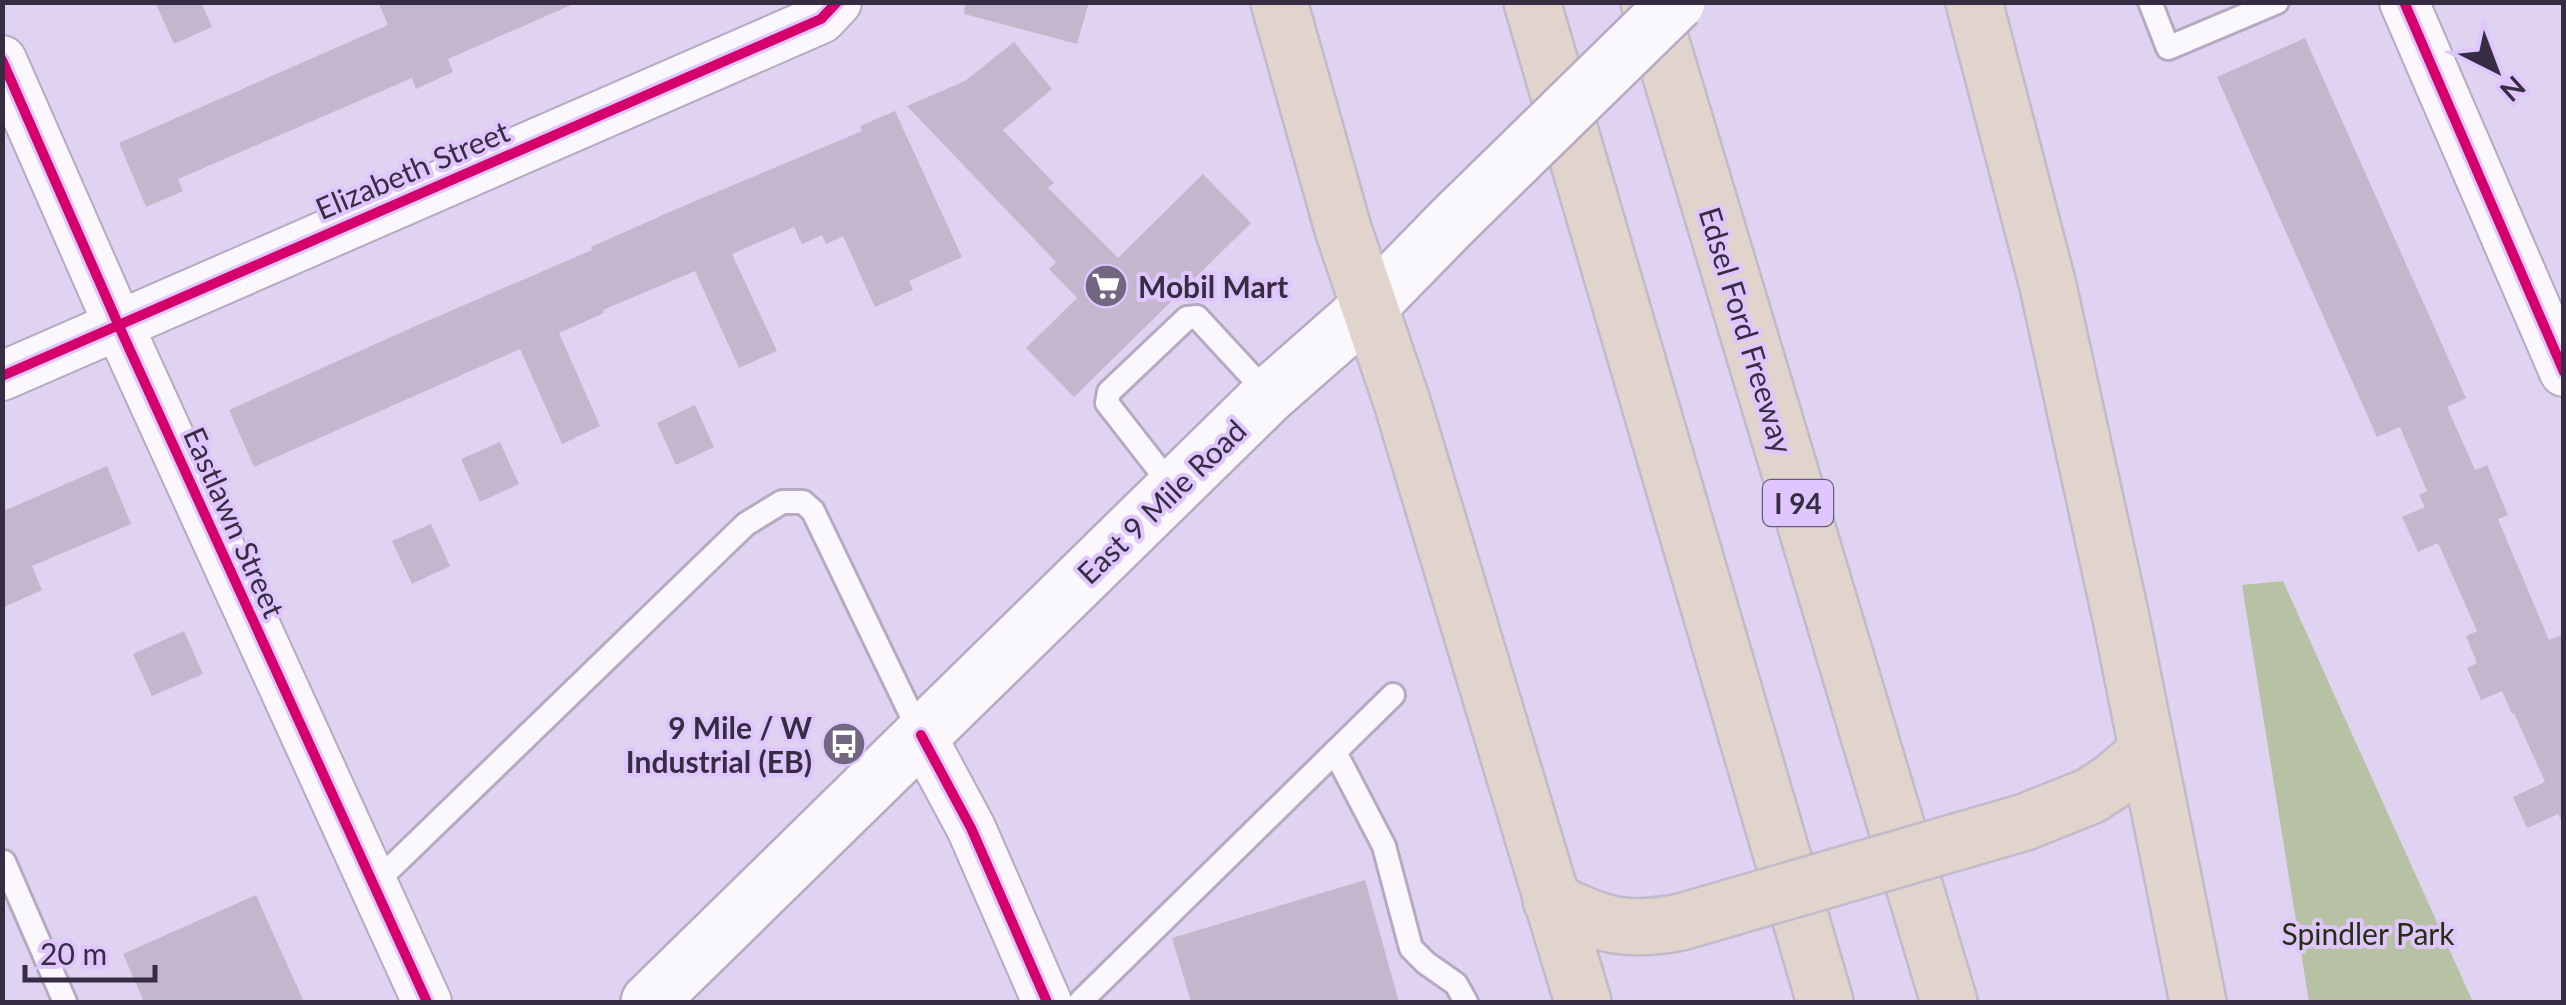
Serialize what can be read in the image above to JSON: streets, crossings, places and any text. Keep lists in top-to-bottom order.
{
  "streets": {
    "highway": ["Edsel Ford Freeway", "I 94"],
    "main road": ["East 9 Mile Road"],
    "street": ["Elizabeth Street", "Eastlawn Street"]
  },
  "crossings": [
    ["Elizabeth Street", "Eastlawn Street"]
  ],
  "parks": ["Spindler Park"],
  "places": {
    "supermarket": ["Mobil Mart"],
    "bus stop": ["9 Mile / W Industrial (EB)"]
  },
  "scale_bar": "20 m",
  "north": "bottom right"
}
